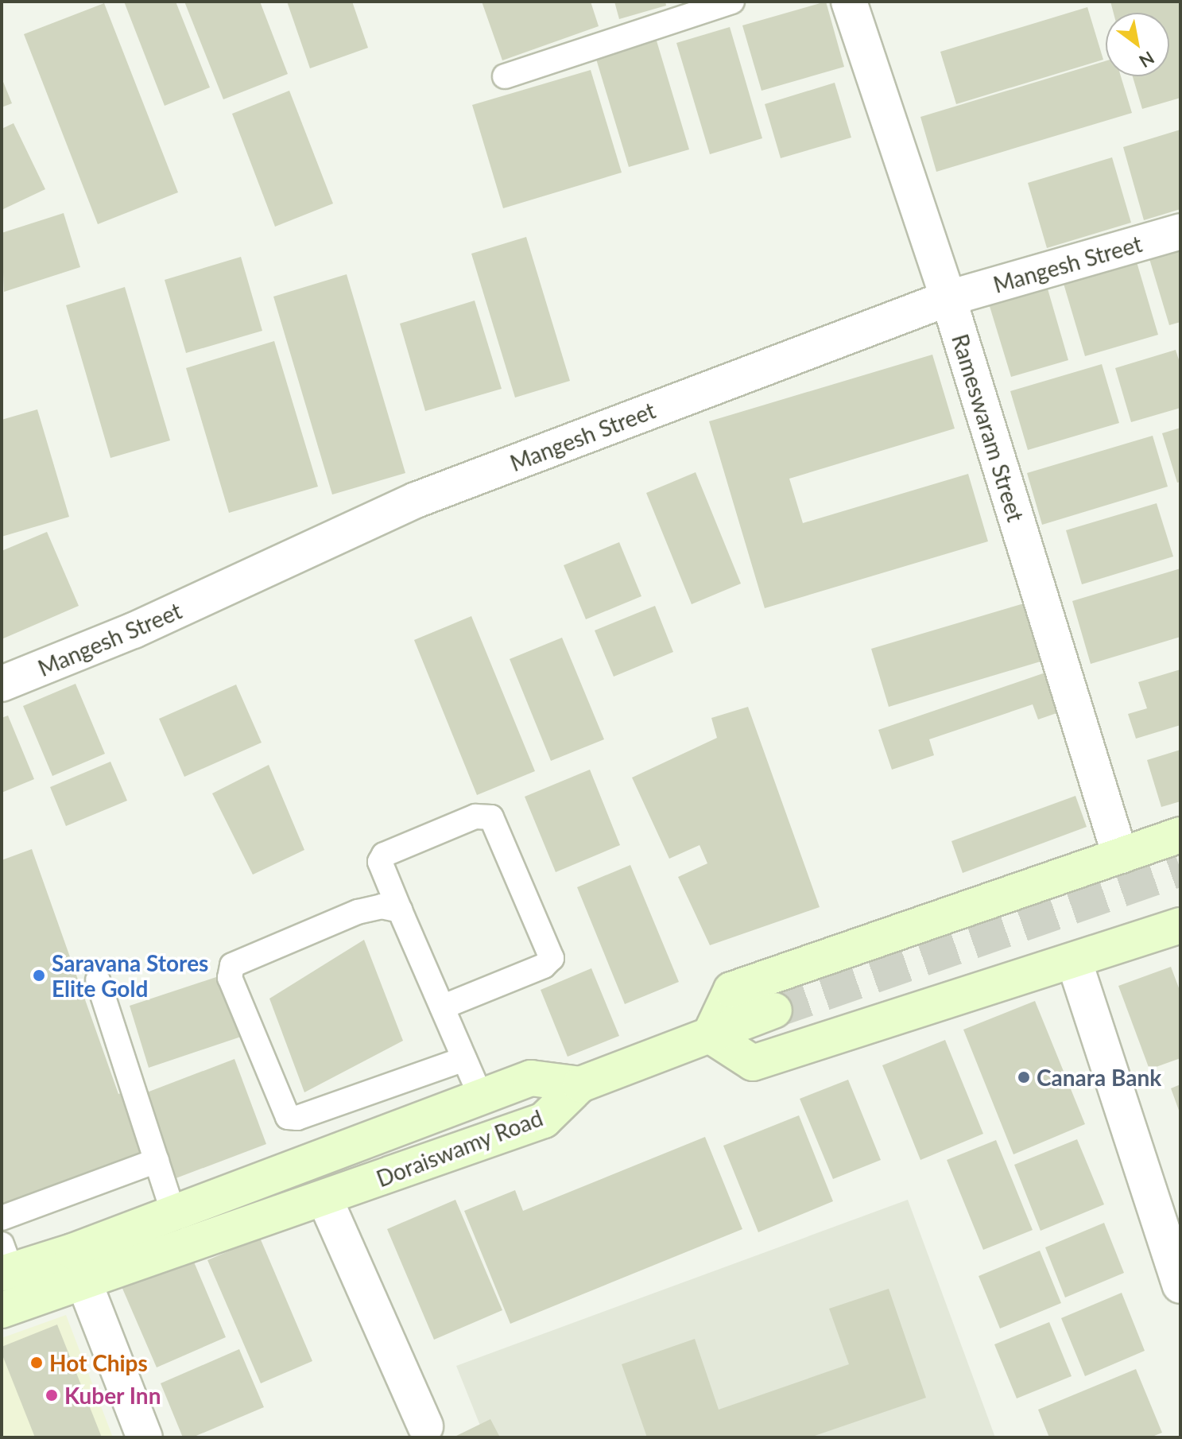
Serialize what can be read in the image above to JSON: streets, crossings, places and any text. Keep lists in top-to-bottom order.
{
  "streets": {
    "main road": ["Doraiswamy Road"],
    "street": ["Mangesh Street", "Rameswaram Street"]
  },
  "crossings": [
    ["Mangesh Street", "Rameswaram Street"]
  ],
  "places": [
    "Saravana Stores Elite Gold",
    "Canara Bank",
    "Hot Chips",
    "Kuber Inn"
  ],
  "north": "bottom right"
}
